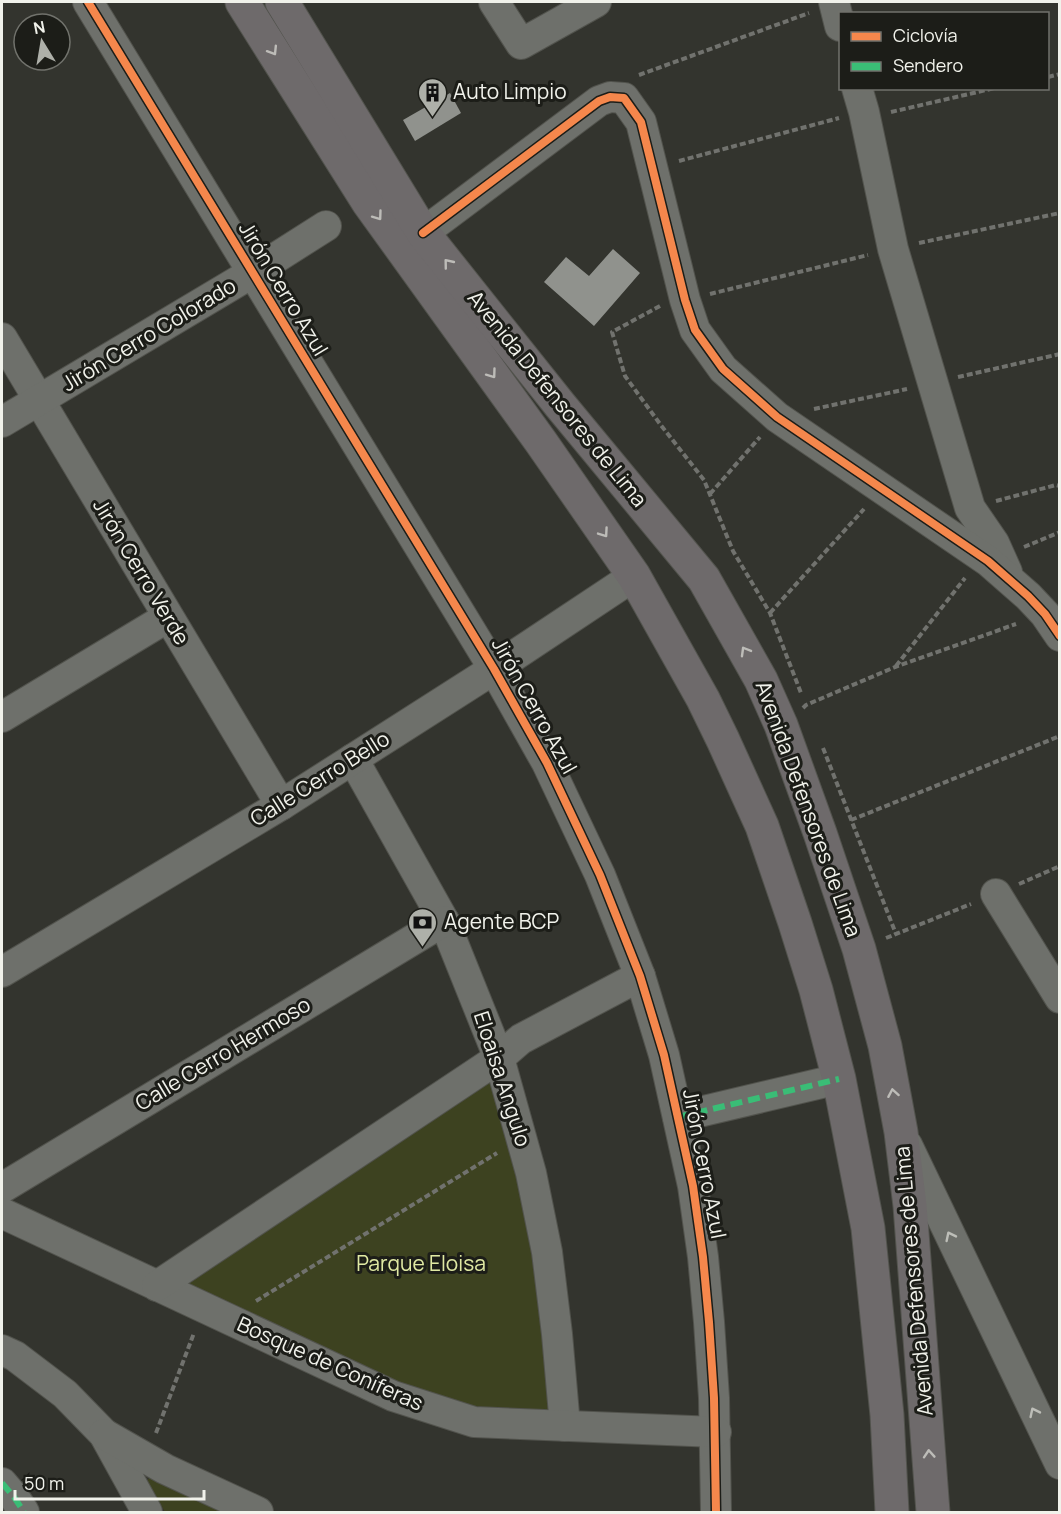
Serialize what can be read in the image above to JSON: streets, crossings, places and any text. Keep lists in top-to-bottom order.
{
  "streets": {
    "main road": ["Avenida Defensores de Lima"],
    "street": [
      "Jirón Cerro Azul",
      "Jirón Cerro Colorado",
      "Jirón Cerro Verde",
      "Calle Cerro Bello",
      "Calle Cerro Hermoso",
      "Eloaisa Angulo",
      "Bosque de Coníferas"
    ]
  },
  "crossings": [
    ["Jirón Cerro Azul", "Jirón Cerro Colorado"],
    ["Jirón Cerro Azul", "Calle Cerro Bello"],
    ["Jirón Cerro Azul", "Bosque de Coníferas"],
    ["Jirón Cerro Colorado", "Jirón Cerro Verde"],
    ["Avenida Defensores de Lima", "Calle Cerro Bello"],
    ["Jirón Cerro Verde", "Calle Cerro Bello"],
    ["Calle Cerro Bello", "Eloaisa Angulo"],
    ["Calle Cerro Hermoso", "Eloaisa Angulo"],
    ["Eloaisa Angulo", "Bosque de Coníferas"]
  ],
  "parks": ["Parque Eloisa"],
  "places": {
    "building": ["Auto Limpio"],
    "bank": ["Agente BCP"]
  },
  "legend": ["Ciclovía", "Sendero"],
  "scale_bar": "50 m",
  "north": "top"
}
